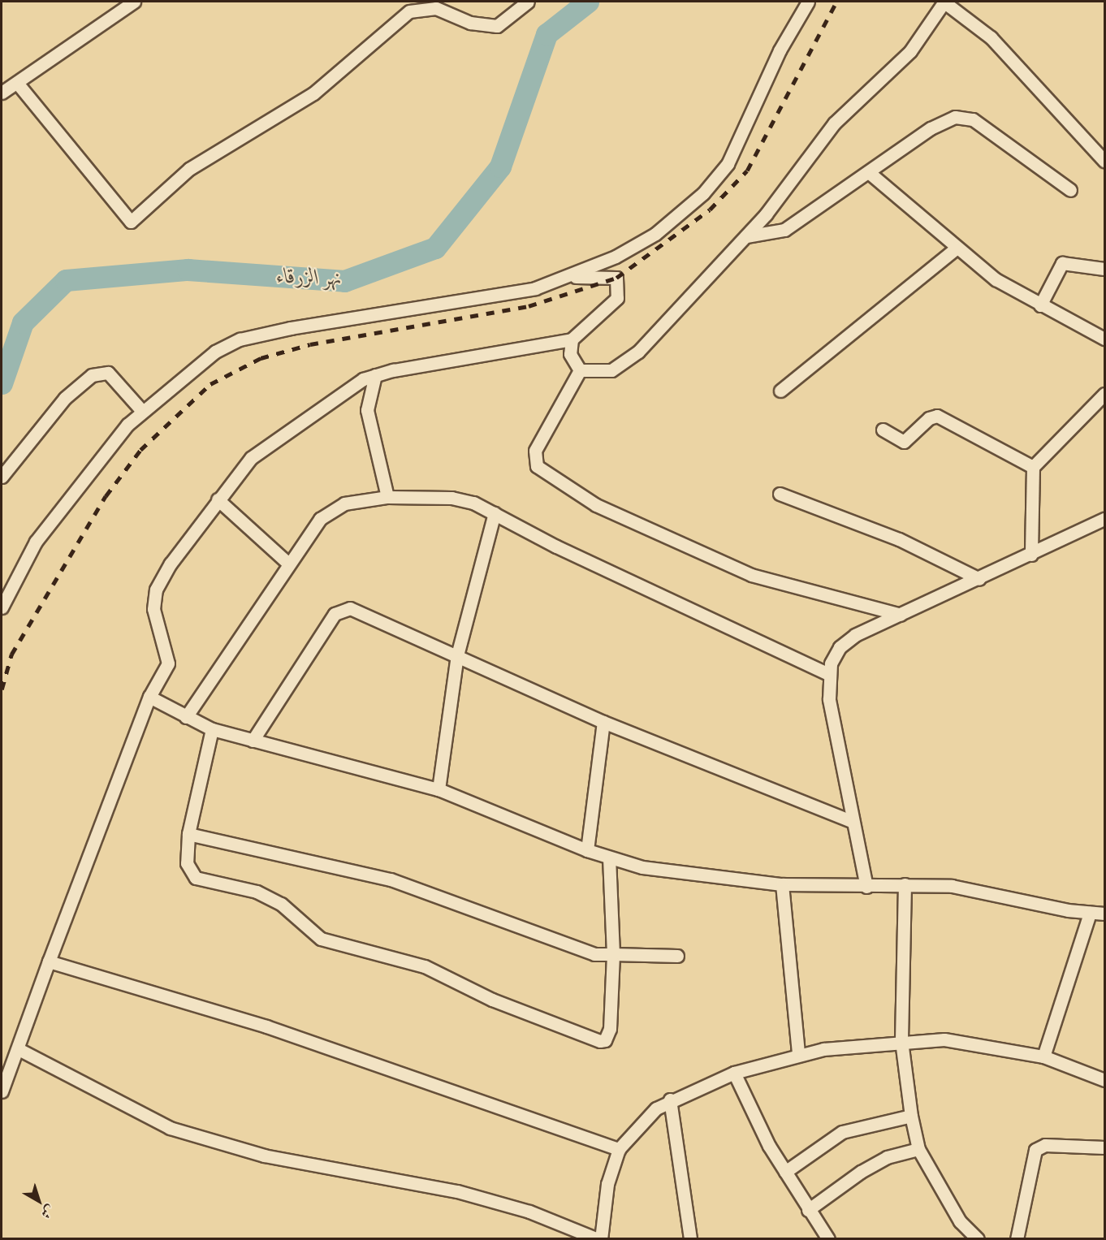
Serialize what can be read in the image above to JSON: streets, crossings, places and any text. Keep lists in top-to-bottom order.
{
  "water": ["نهر الزرقاء"],
  "north": "bottom right"
}
